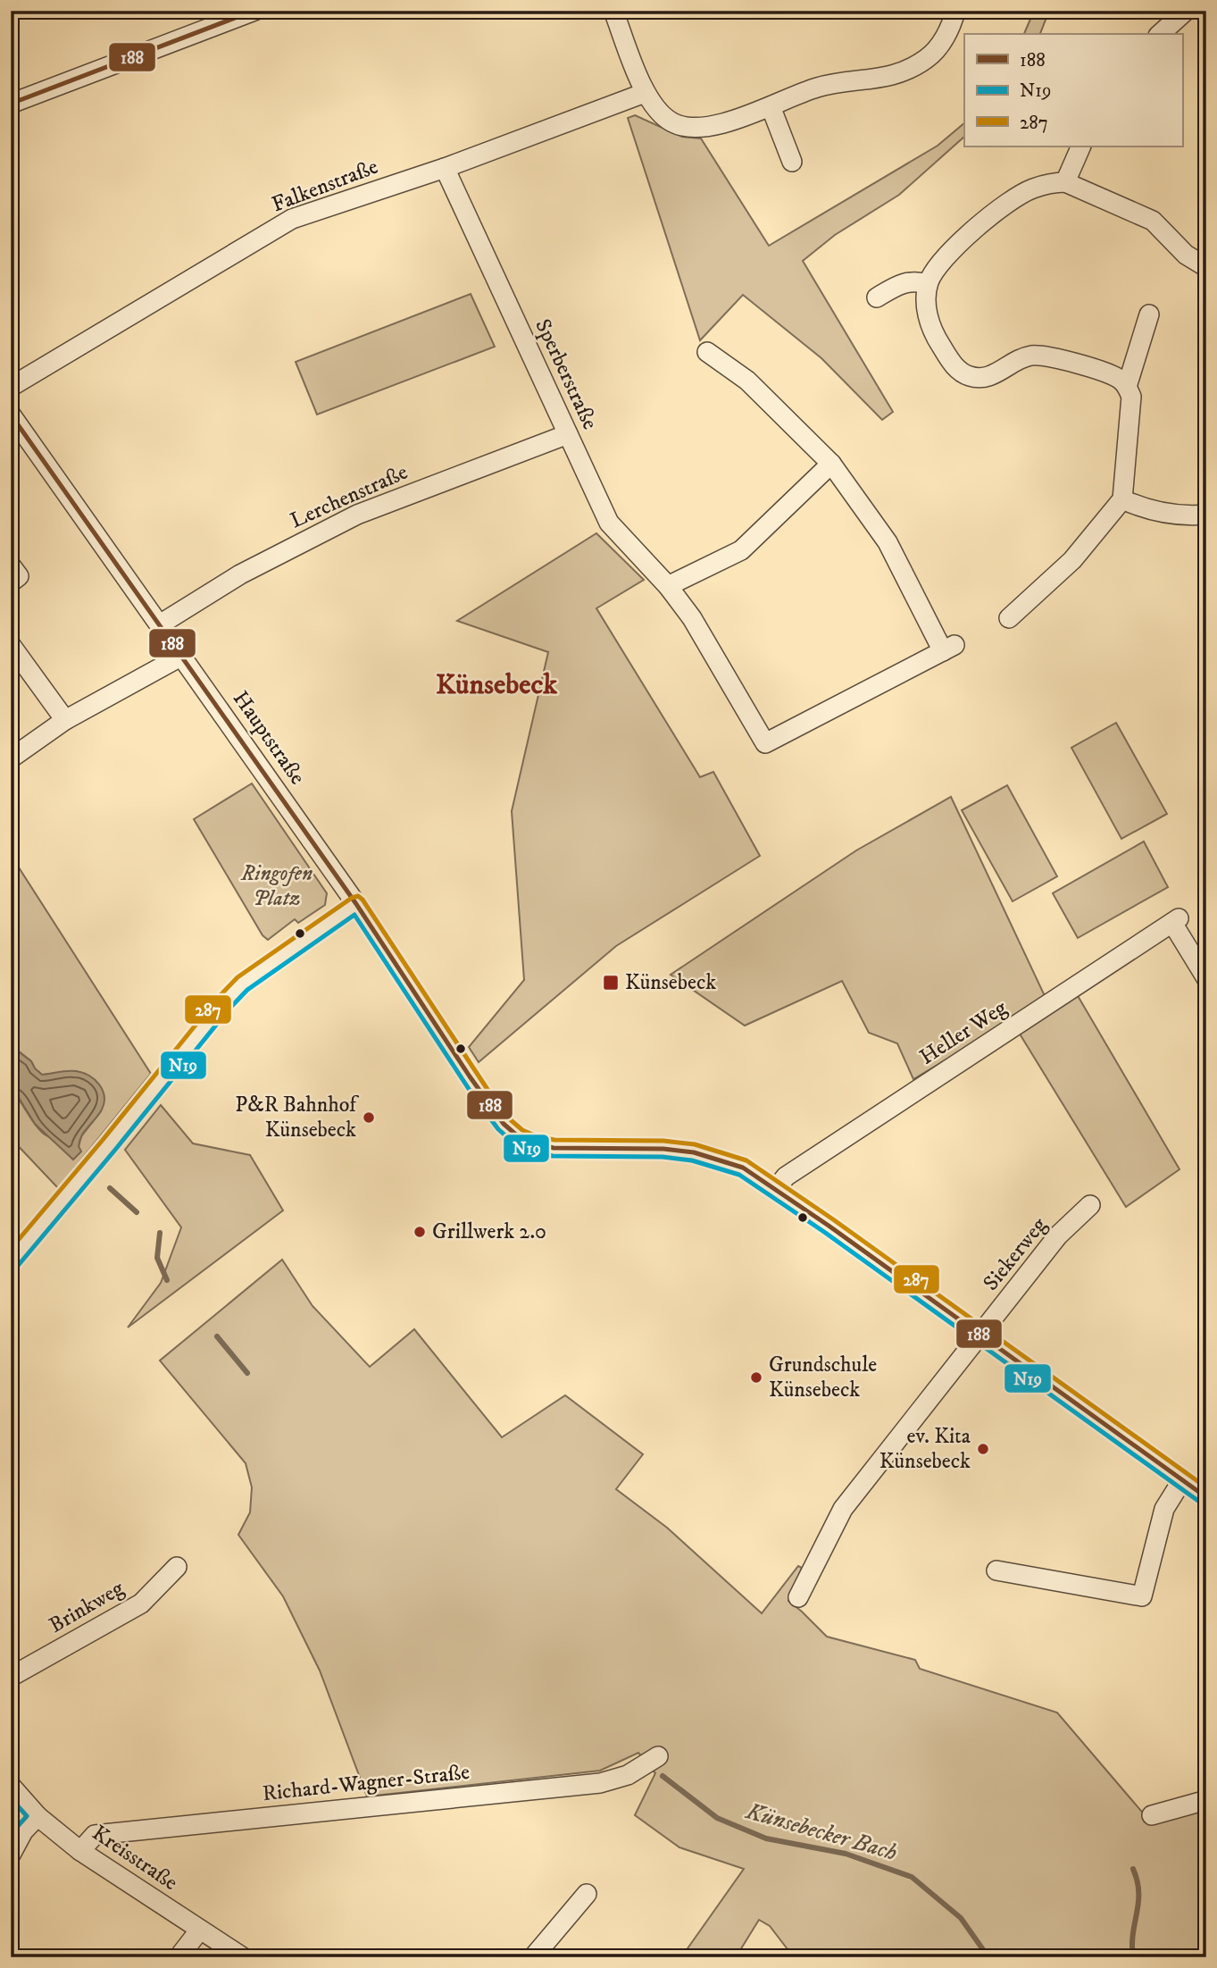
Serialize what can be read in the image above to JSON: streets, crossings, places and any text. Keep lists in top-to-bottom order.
{
  "streets": {
    "street": [
      "Falkenstraße",
      "Sperberstraße",
      "Lerchenstraße",
      "Hauptstraße",
      "Heller Weg",
      "Siekerweg",
      "Brinkweg",
      "Richard-Wagner-Straße",
      "Kreisstraße"
    ]
  },
  "crossings": [
    ["Falkenstraße", "Sperberstraße"],
    ["Sperberstraße", "Lerchenstraße"],
    ["Lerchenstraße", "Hauptstraße"],
    ["Hauptstraße", "Heller Weg"],
    ["Hauptstraße", "Siekerweg"],
    ["Richard-Wagner-Straße", "Kreisstraße"]
  ],
  "districts": ["Künsebeck"],
  "water": ["Künsebecker Bach"],
  "parks": ["Ringofen Platz"],
  "places": {
    "transit": ["Künsebeck"],
    "other": [
      "P&R Bahnhof Künsebeck",
      "Grillwerk 2.0",
      "Grundschule Künsebeck",
      "ev. Kita Künsebeck"
    ]
  },
  "lines": ["transit line 188", "transit line 287", "transit line N19"],
  "legend": ["188", "N19", "287"]
}
